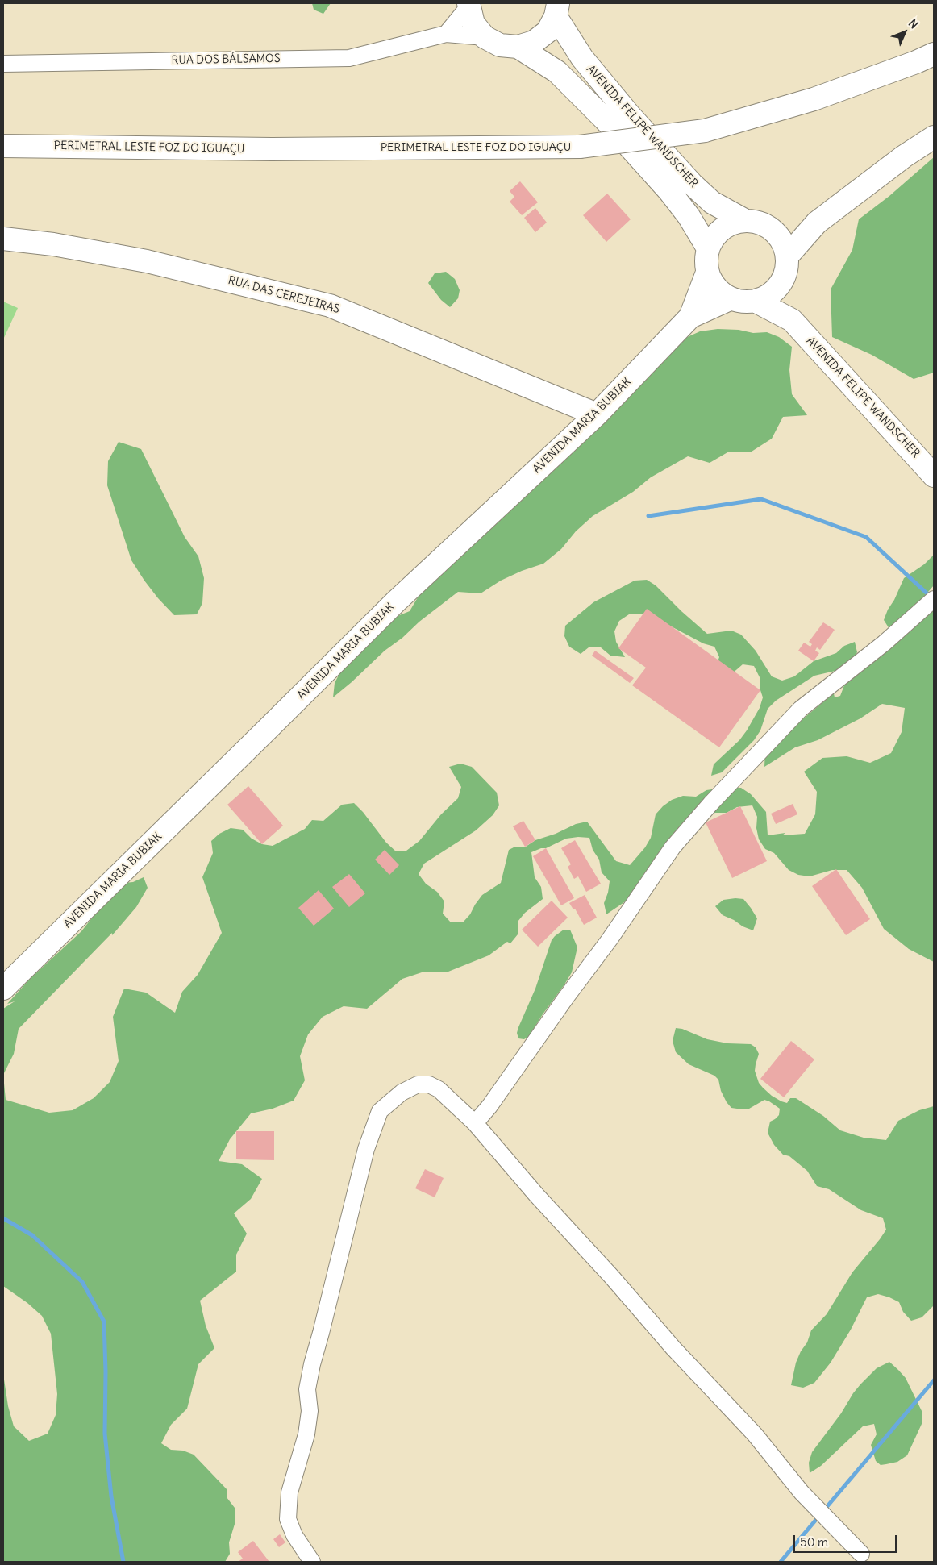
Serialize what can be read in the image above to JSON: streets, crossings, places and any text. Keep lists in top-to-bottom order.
{
  "streets": {
    "main road": [
      "AVENIDA FELIPE WANDSCHER",
      "PERIMETRAL LESTE FOZ DO IGUAÇU",
      "RUA DAS CEREJEIRAS",
      "AVENIDA MARIA BUBIAK"
    ],
    "street": ["RUA DOS BÁLSAMOS"]
  },
  "crossings": [
    ["AVENIDA FELIPE WANDSCHER", "AVENIDA MARIA BUBIAK"],
    ["RUA DAS CEREJEIRAS", "AVENIDA MARIA BUBIAK"]
  ],
  "scale_bar": "50 m",
  "north": "top right"
}
